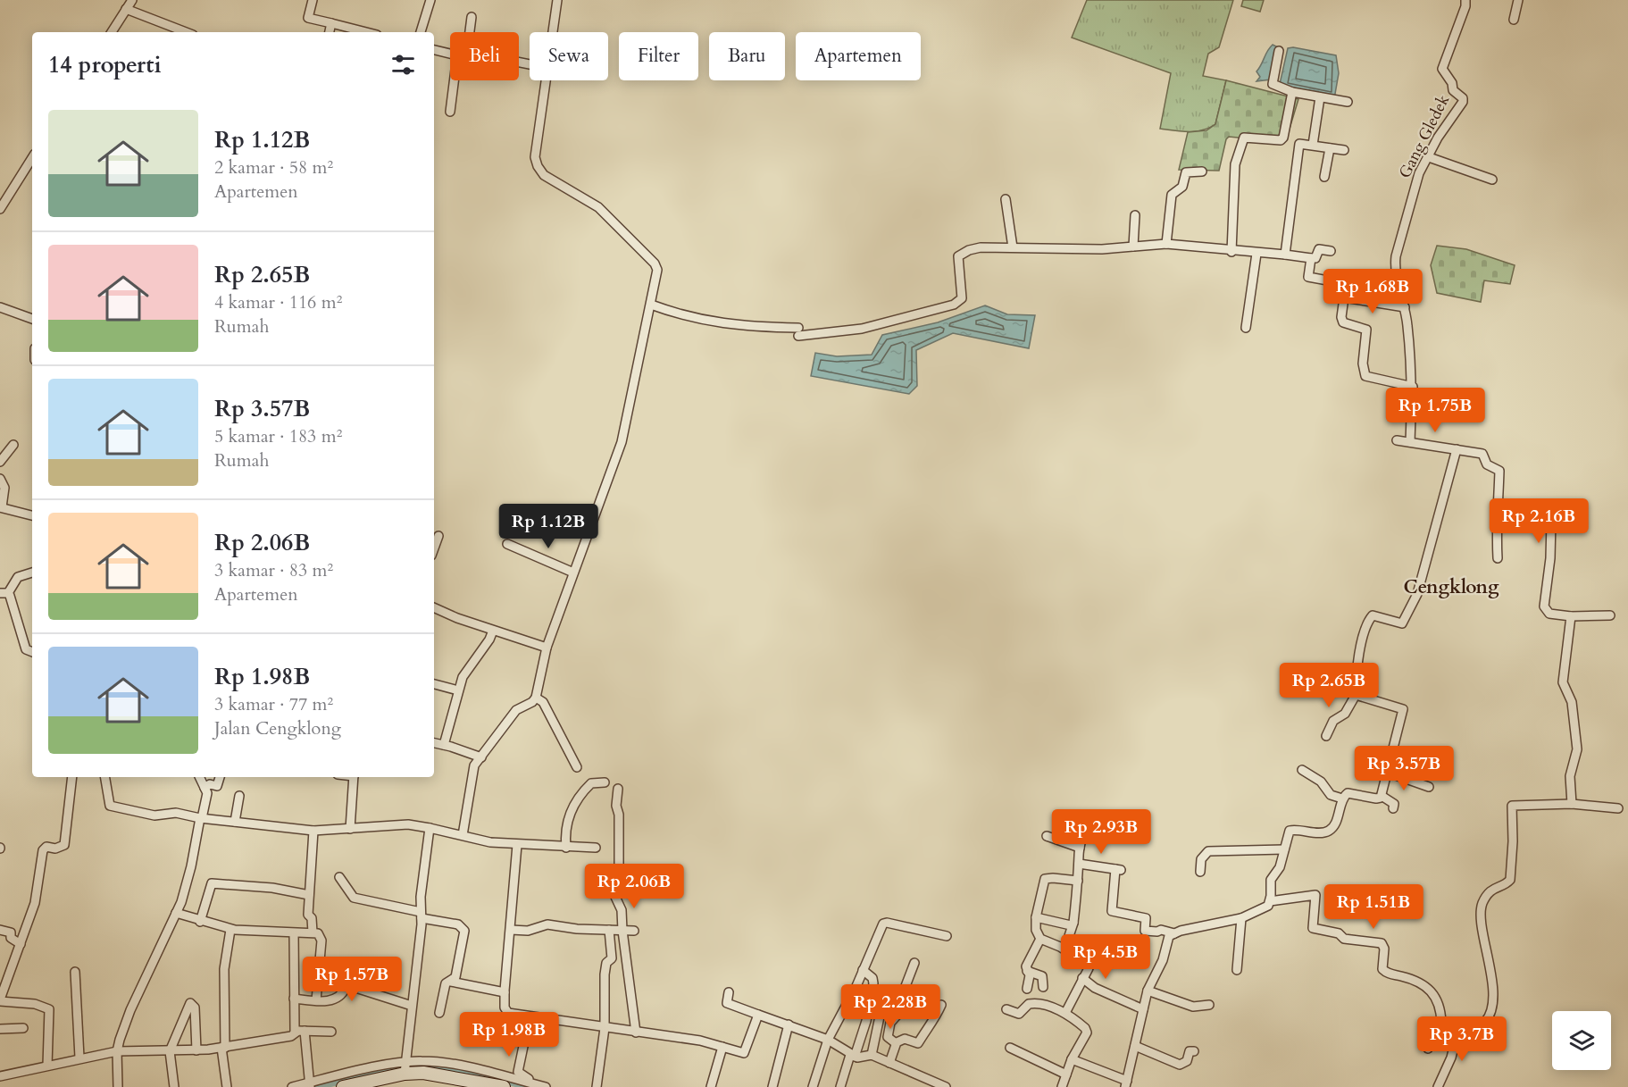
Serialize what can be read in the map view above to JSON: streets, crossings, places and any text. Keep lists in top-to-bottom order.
{
  "streets": {
    "street": ["Gang Gledek"]
  },
  "districts": ["Cengklong"],
  "page": {
    "chip": [
      "Beli",
      "Sewa",
      "Filter",
      "Baru",
      "Apartemen"
    ],
    "heading": "14 properti",
    "list": [
      {
        "name": "Rp 1.12B",
        "note": "2 kamar · 58 m² · Apartemen"
      },
      {
        "name": "Rp 2.65B",
        "note": "4 kamar · 116 m² · Rumah"
      },
      {
        "name": "Rp 3.57B",
        "note": "5 kamar · 183 m² · Rumah"
      },
      {
        "name": "Rp 2.06B",
        "note": "3 kamar · 83 m² · Apartemen"
      },
      {
        "name": "Rp 1.98B",
        "note": "3 kamar · 77 m² · Jalan Cengklong"
      }
    ],
    "price": [
      "Rp 1.68B",
      "Rp 1.75B",
      "Rp 2.16B",
      "Rp 1.12B",
      "Rp 2.65B",
      "Rp 3.57B",
      "Rp 2.93B",
      "Rp 2.06B",
      "Rp 1.51B",
      "Rp 4.5B",
      "Rp 1.57B",
      "Rp 2.28B",
      "Rp 1.98B",
      "Rp 3.7B"
    ]
  }
}
